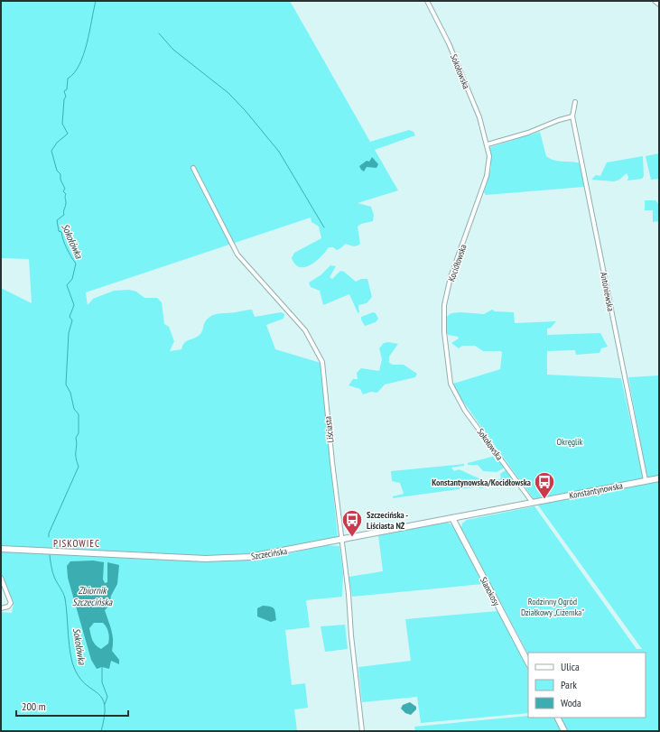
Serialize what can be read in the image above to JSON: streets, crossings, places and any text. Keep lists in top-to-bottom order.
{
  "streets": {
    "main road": ["Konstantynowska", "Szczecińska", "Sianokosy"],
    "street": [
      "Sokołowska",
      "Kocidłowska",
      "Antoniewska",
      "Liściasta"
    ]
  },
  "crossings": [
    ["Sokołowska", "Kocidłowska"],
    ["Sokołowska", "Konstantynowska"],
    ["Sokołowska", "Szczecińska"],
    ["Antoniewska", "Konstantynowska"],
    ["Liściasta", "Szczecińska"],
    ["Konstantynowska", "Szczecińska"],
    ["Szczecińska", "Sianokosy"]
  ],
  "districts": ["PISKOWIEC"],
  "water": ["Sokołówka", "Zbiornik Szczecińska"],
  "parks": ["Okręglik", "Rodzinny Ogród Działkowy „Ciżemka”"],
  "places": {
    "bus stop": ["Konstantynowska/Kocidłowska", "Szczecińska - Liściasta NŻ"]
  },
  "legend": ["Ulica", "Park", "Woda"],
  "scale_bar": "200 m"
}
